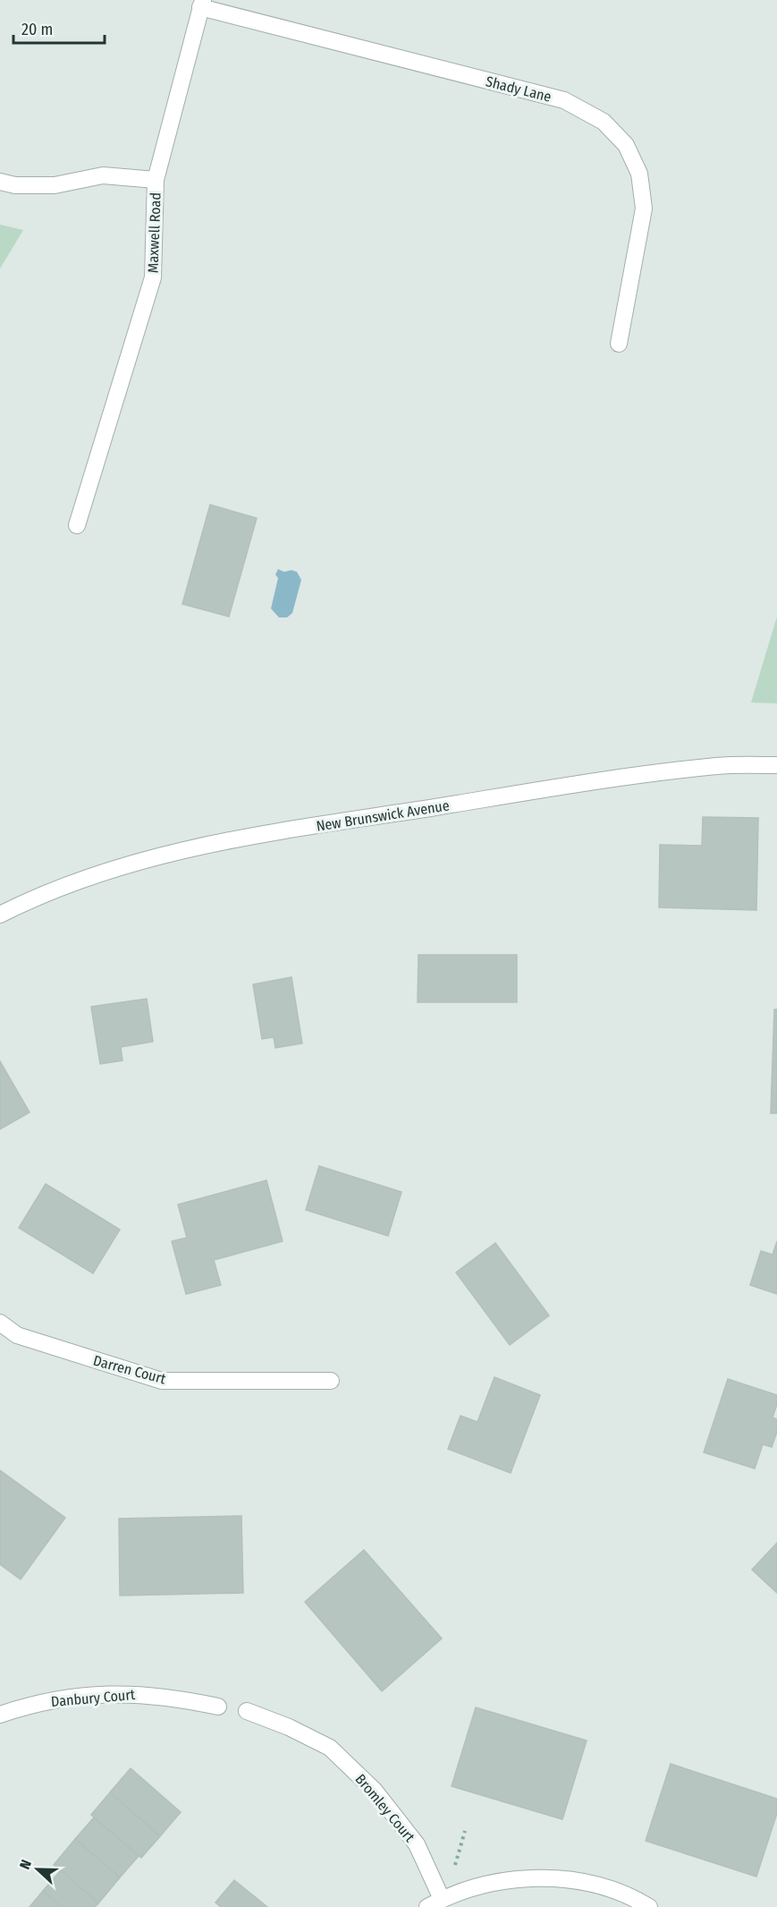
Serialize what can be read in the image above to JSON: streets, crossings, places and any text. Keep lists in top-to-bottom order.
{
  "streets": {
    "street": [
      "Shady Lane",
      "Maxwell Road",
      "New Brunswick Avenue",
      "Darren Court",
      "Danbury Court",
      "Bromley Court"
    ]
  },
  "crossings": [
    ["Shady Lane", "Maxwell Road"]
  ],
  "scale_bar": "20 m",
  "north": "left"
}
